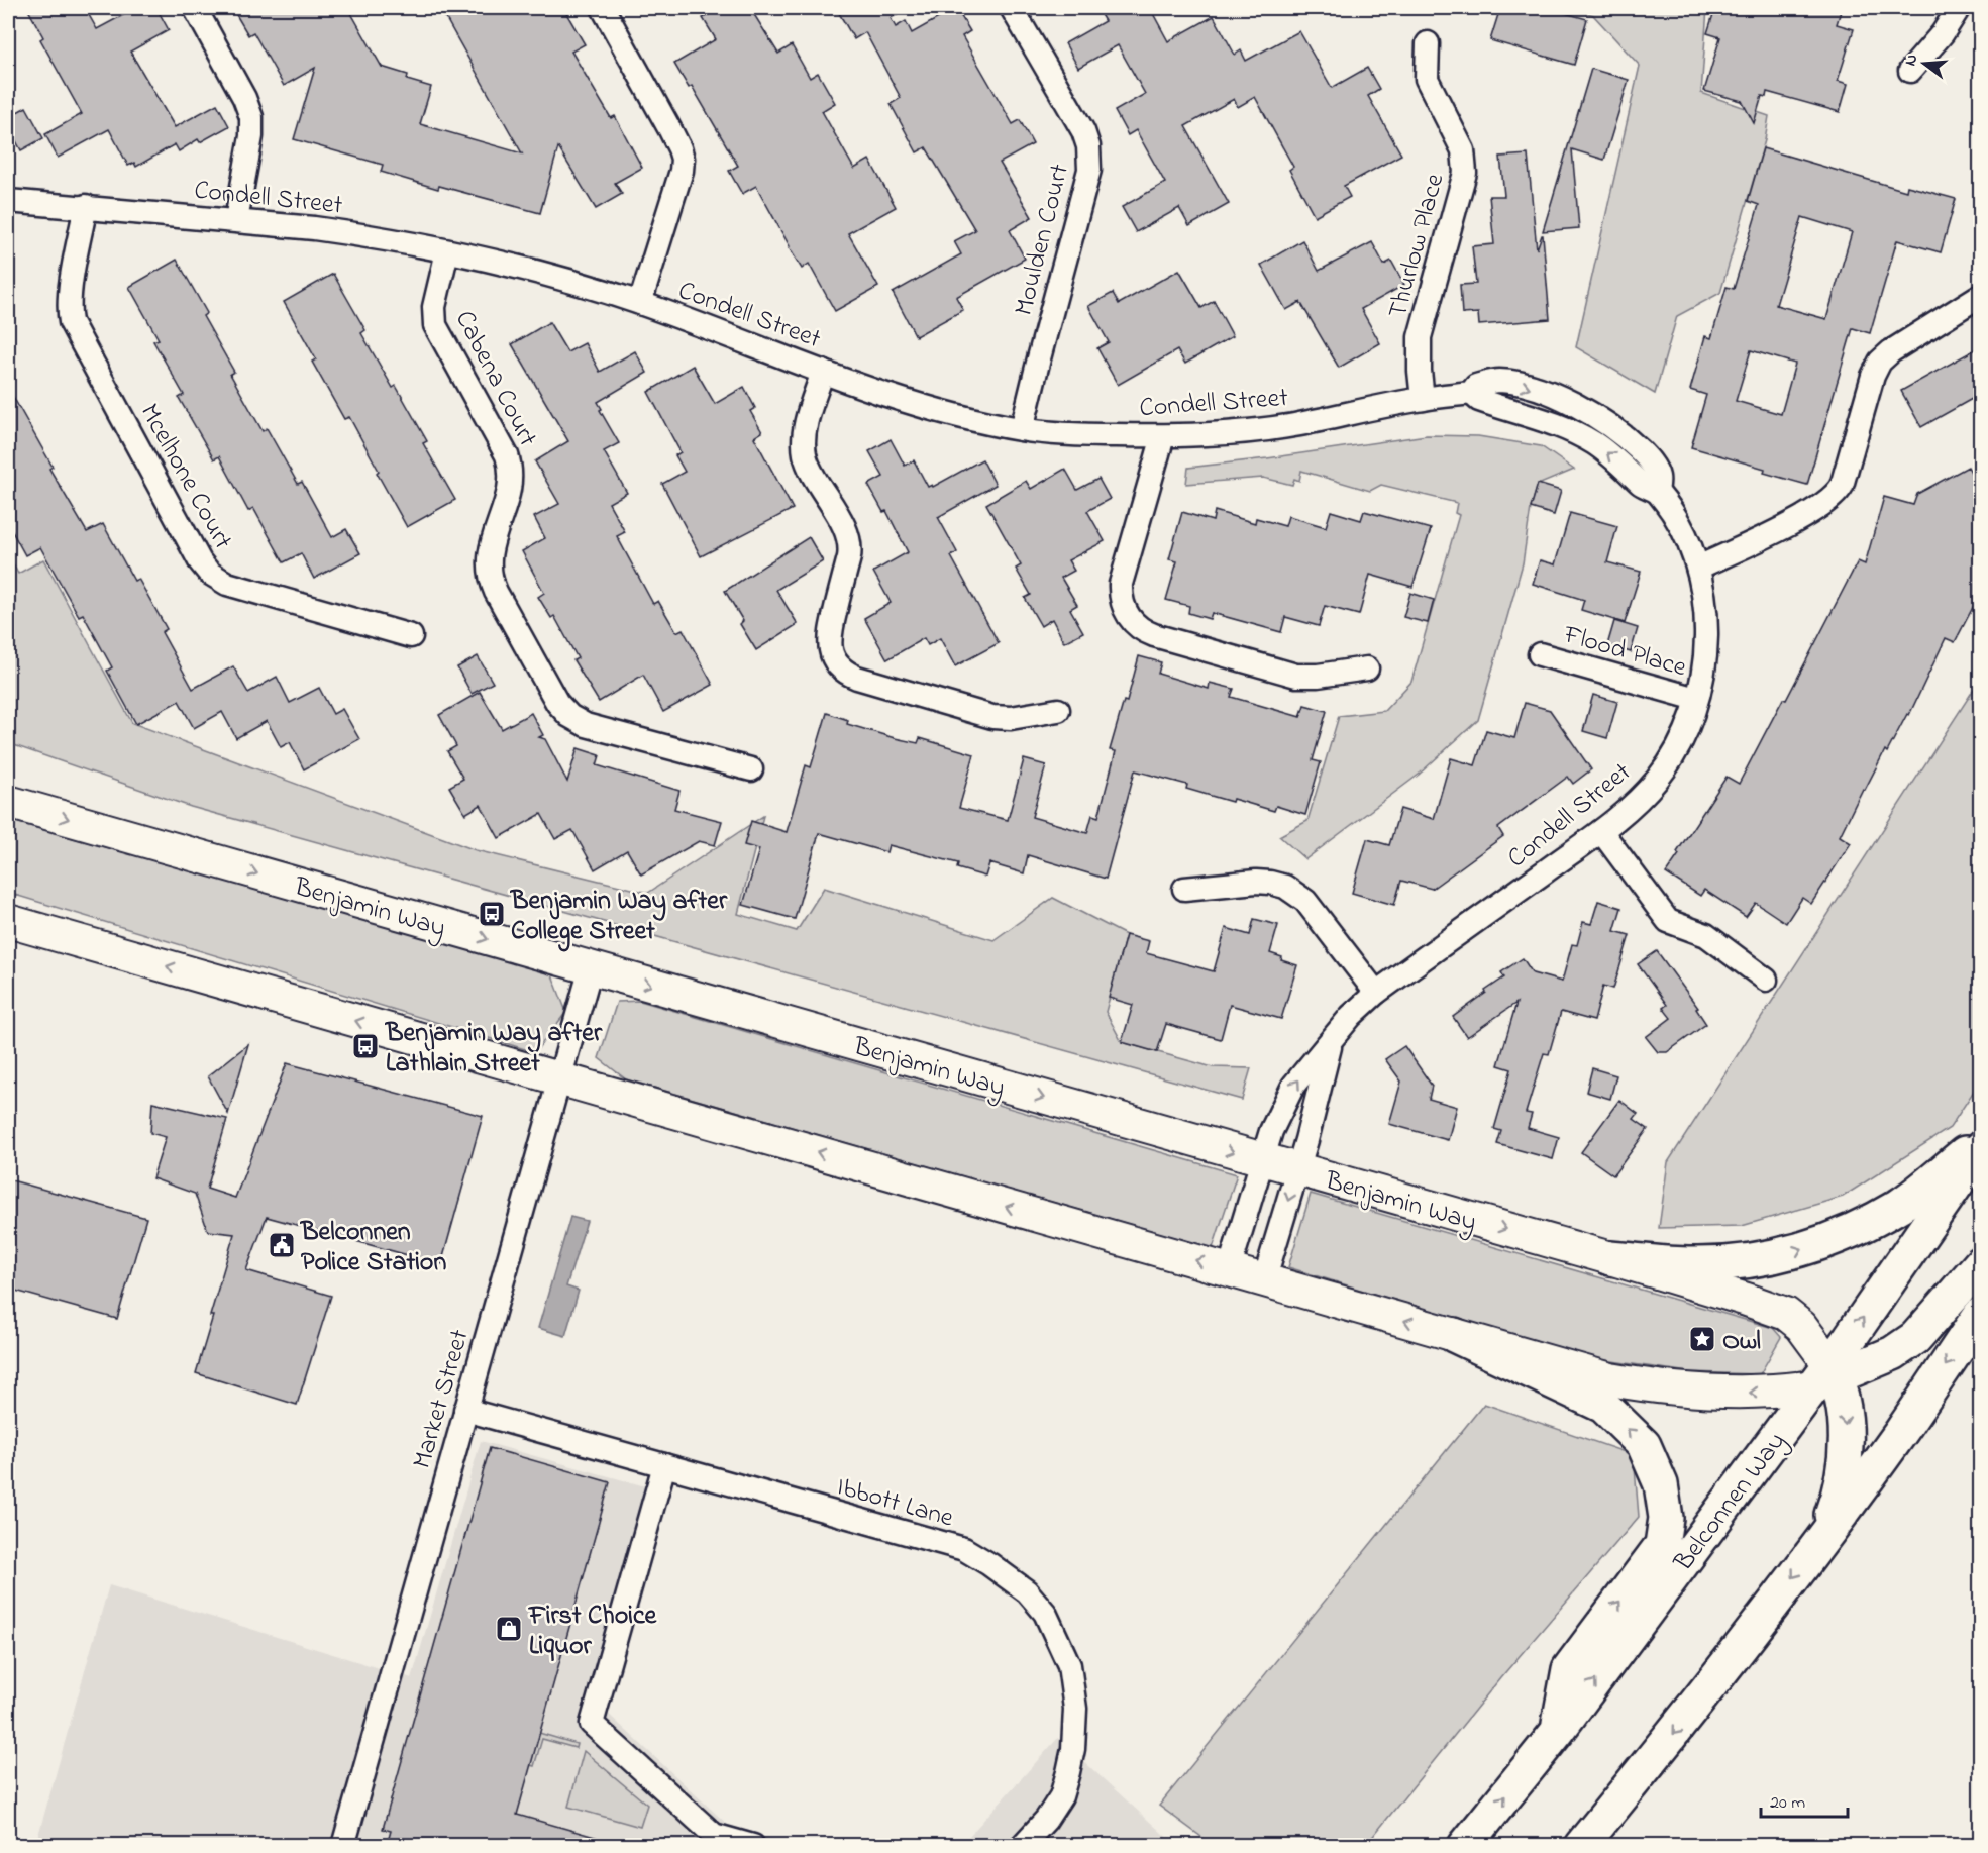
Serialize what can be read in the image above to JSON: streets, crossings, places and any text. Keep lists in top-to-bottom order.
{
  "streets": {
    "main road": ["Benjamin Way", "Belconnen Way"],
    "street": [
      "Condell Street",
      "Moulden Court",
      "Thurlow Place",
      "Cabena Court",
      "Mcelhone Court",
      "Flood Place",
      "Market Street",
      "Ibbott Lane"
    ]
  },
  "crossings": [
    ["Condell Street", "Moulden Court"],
    ["Condell Street", "Thurlow Place"],
    ["Condell Street", "Cabena Court"],
    ["Condell Street", "Mcelhone Court"],
    ["Condell Street", "Flood Place"],
    ["Condell Street", "Benjamin Way"],
    ["Benjamin Way", "Market Street"],
    ["Benjamin Way", "Belconnen Way"],
    ["Market Street", "Ibbott Lane"]
  ],
  "places": {
    "bus stop": ["Benjamin Way after College Street", "Benjamin Way after Lathlain Street"],
    "public building": ["Belconnen Police Station"],
    "place": ["Owl"],
    "shop": ["First Choice Liquor"]
  },
  "scale_bar": "20 m",
  "north": "left"
}
